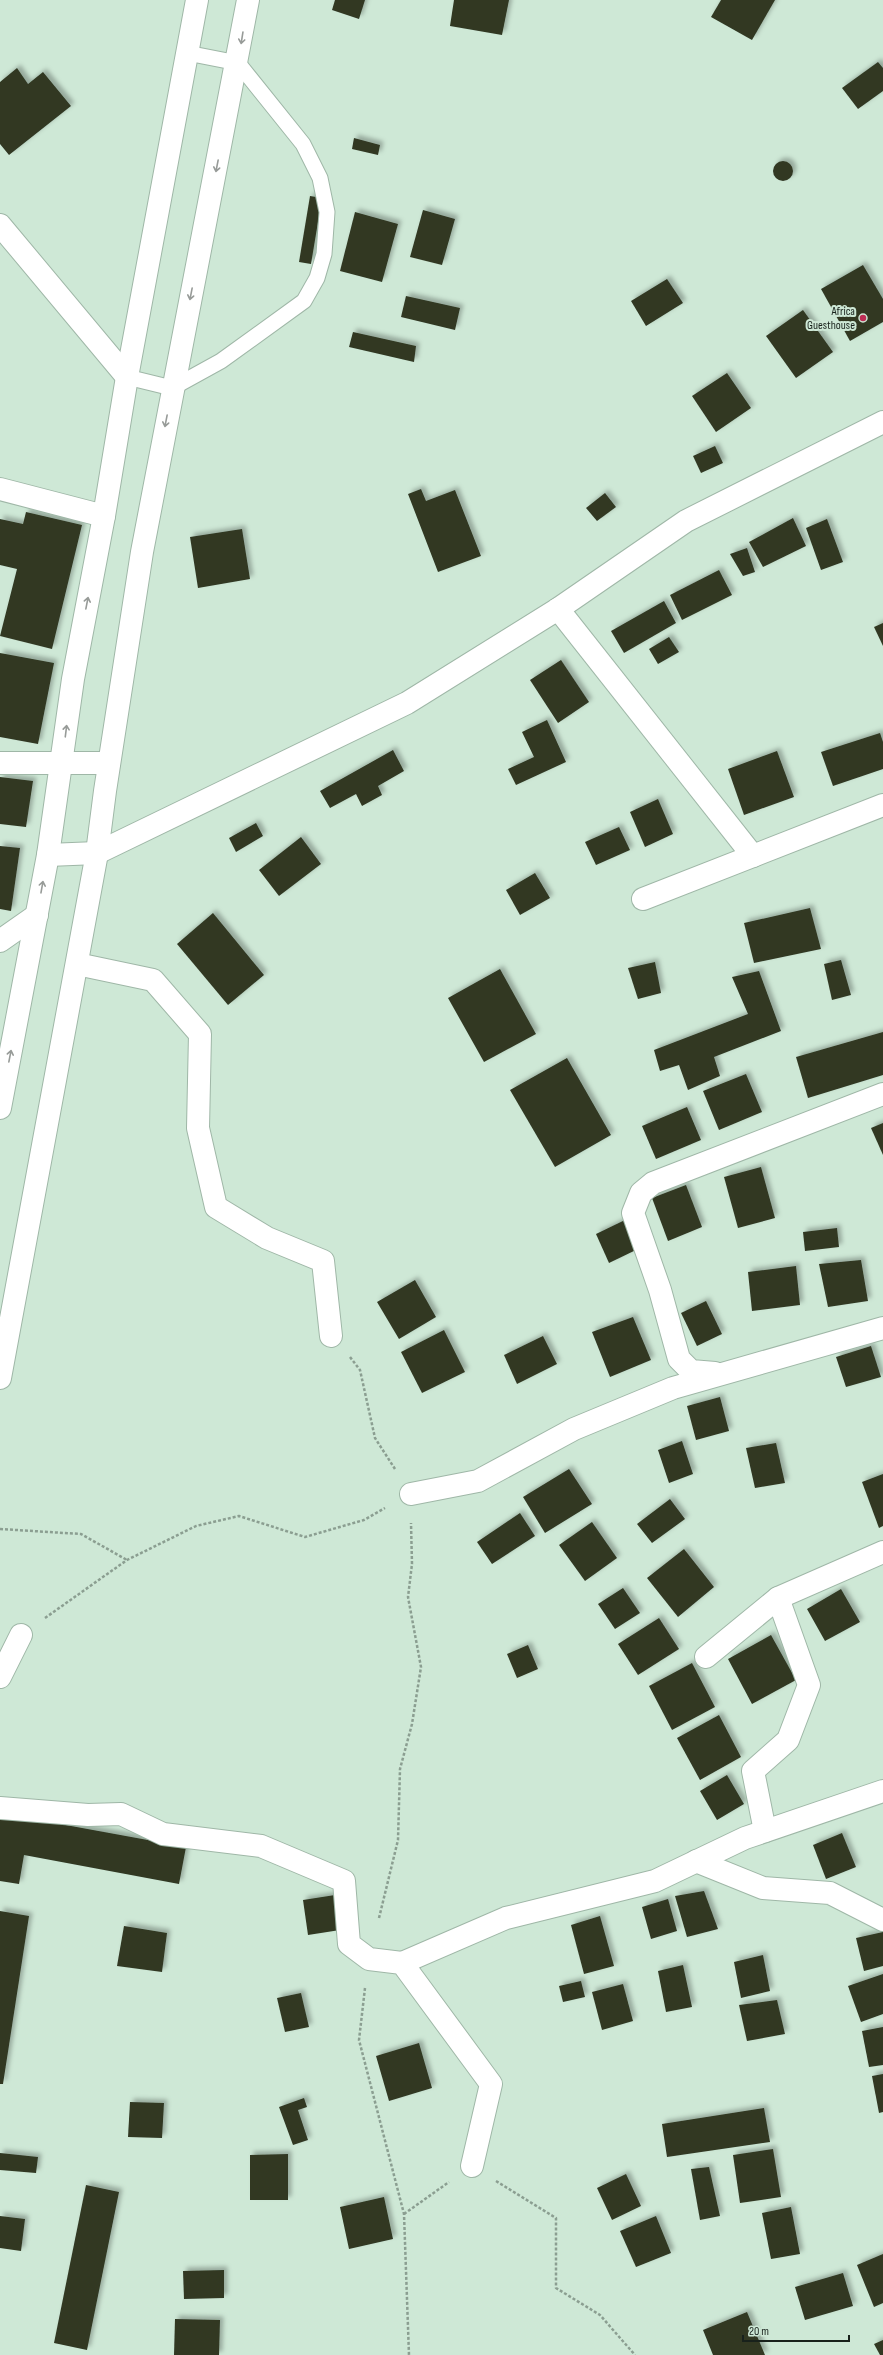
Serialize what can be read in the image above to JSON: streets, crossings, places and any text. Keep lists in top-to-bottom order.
{
  "places": ["Africa Guesthouse"],
  "scale_bar": "20 m"
}
